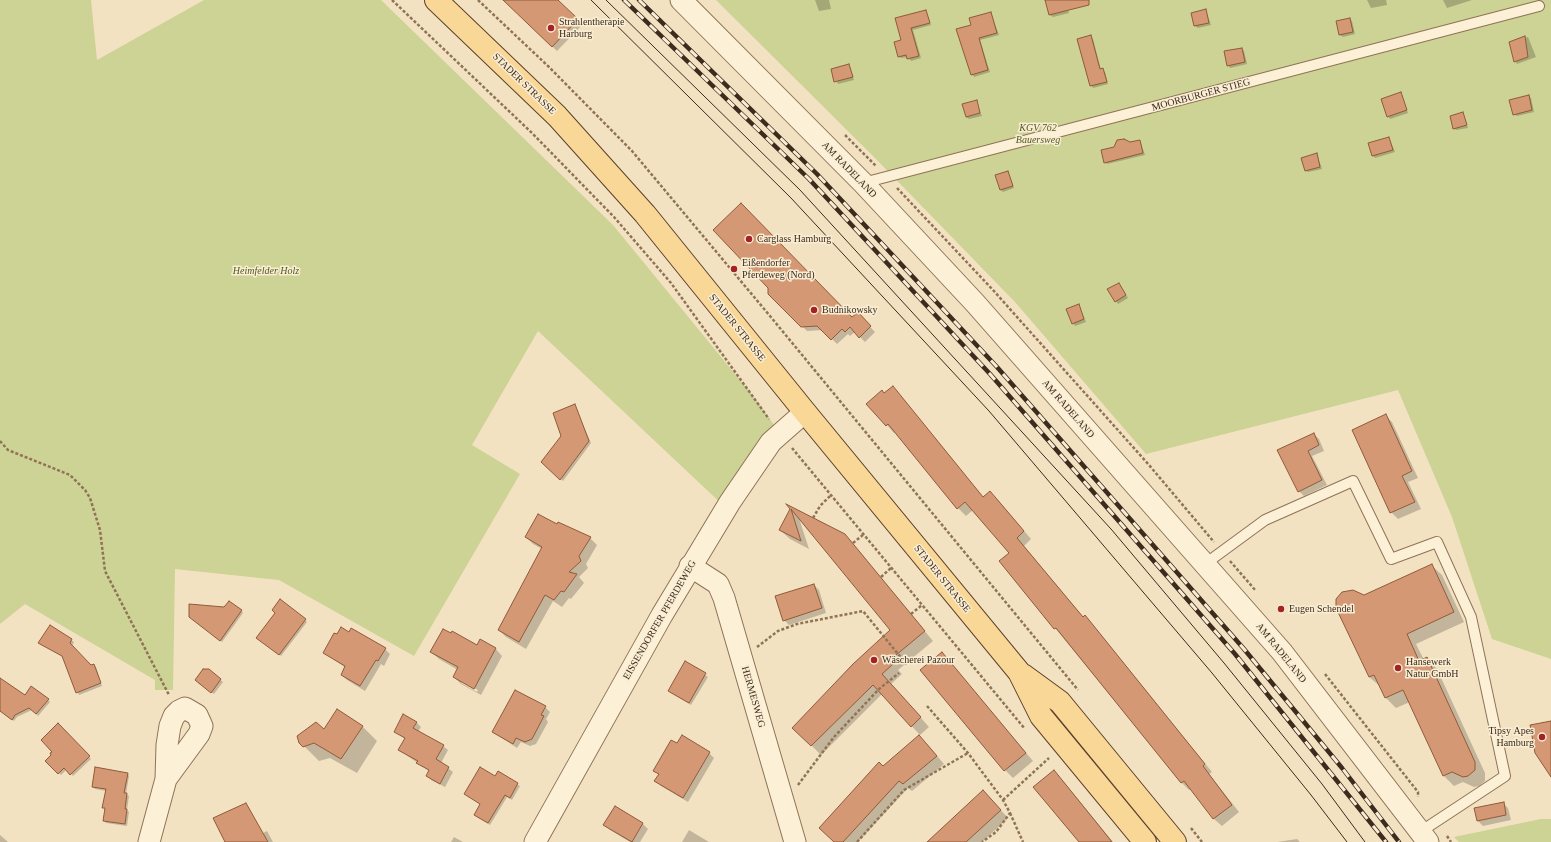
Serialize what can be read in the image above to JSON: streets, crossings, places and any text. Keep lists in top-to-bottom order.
{
  "streets": {
    "main road": ["STADER STRASSE"],
    "street": ["AM RADELAND", "EISSENDORFER PFERDEWEG", "HERMESWEG"],
    "lane": ["MOORBURGER STIEG"]
  },
  "crossings": [
    ["STADER STRASSE", "EISSENDORFER PFERDEWEG"],
    ["MOORBURGER STIEG", "AM RADELAND"],
    ["EISSENDORFER PFERDEWEG", "HERMESWEG"]
  ],
  "parks": ["KGV 762 Bauersweg", "Heimfelder Holz"],
  "places": [
    "Strahlentherapie Harburg",
    "Carglass Hamburg",
    "Eißendorfer Pferdeweg (Nord)",
    "Budnikowsky",
    "Eugen Schendel",
    "Wäscherei Pazour",
    "Hansewerk Natur GmbH",
    "Tipsy Apes Hamburg"
  ]
}
